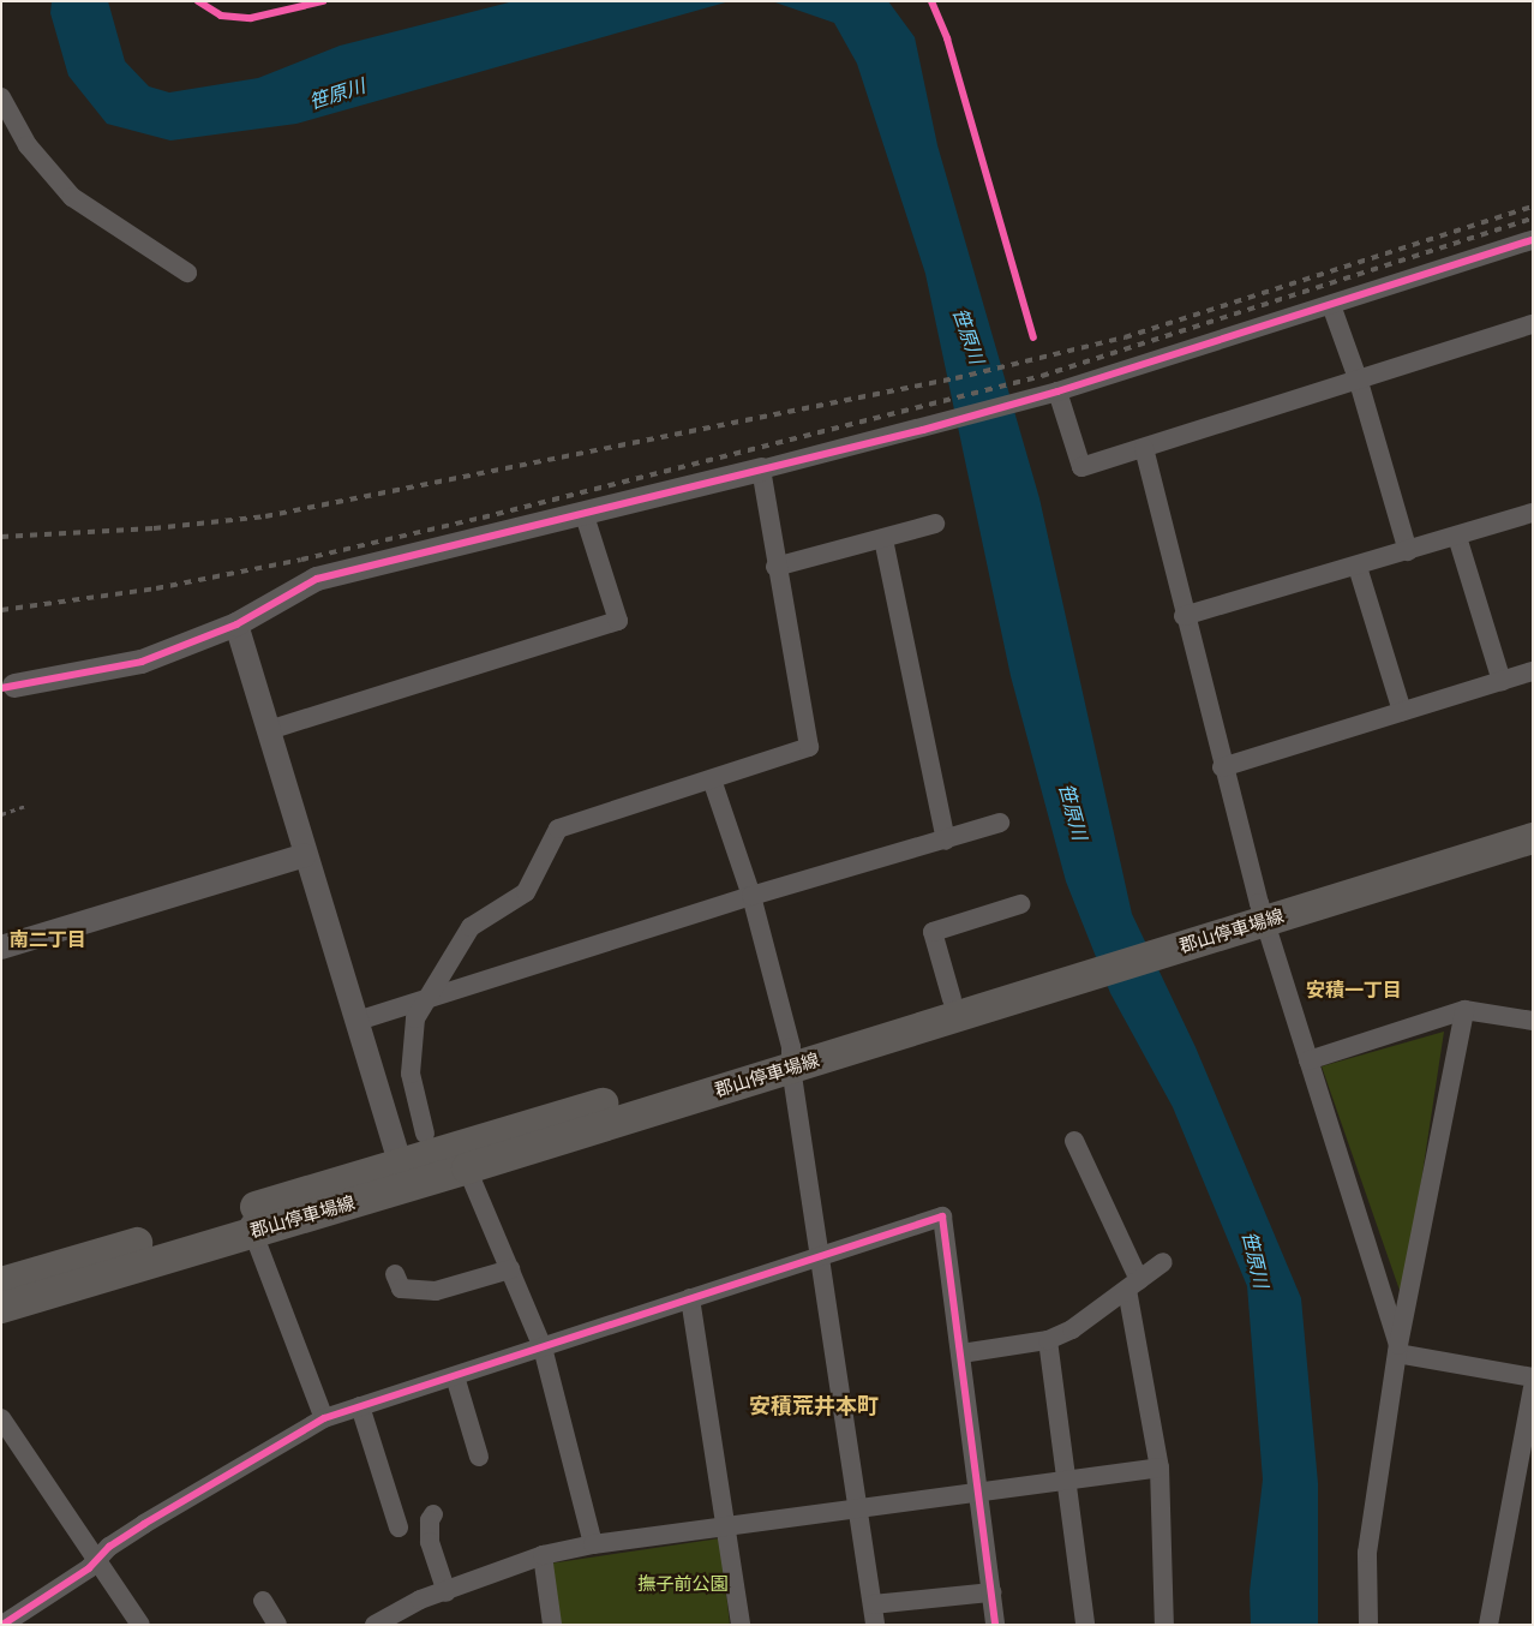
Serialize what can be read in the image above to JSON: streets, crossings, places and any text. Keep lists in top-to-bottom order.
{
  "streets": {
    "main road": ["郡山停車場線"]
  },
  "districts": ["南二丁目", "安積一丁目", "安積荒井本町"],
  "water": ["笹原川"],
  "parks": ["撫子前公園"]
}
